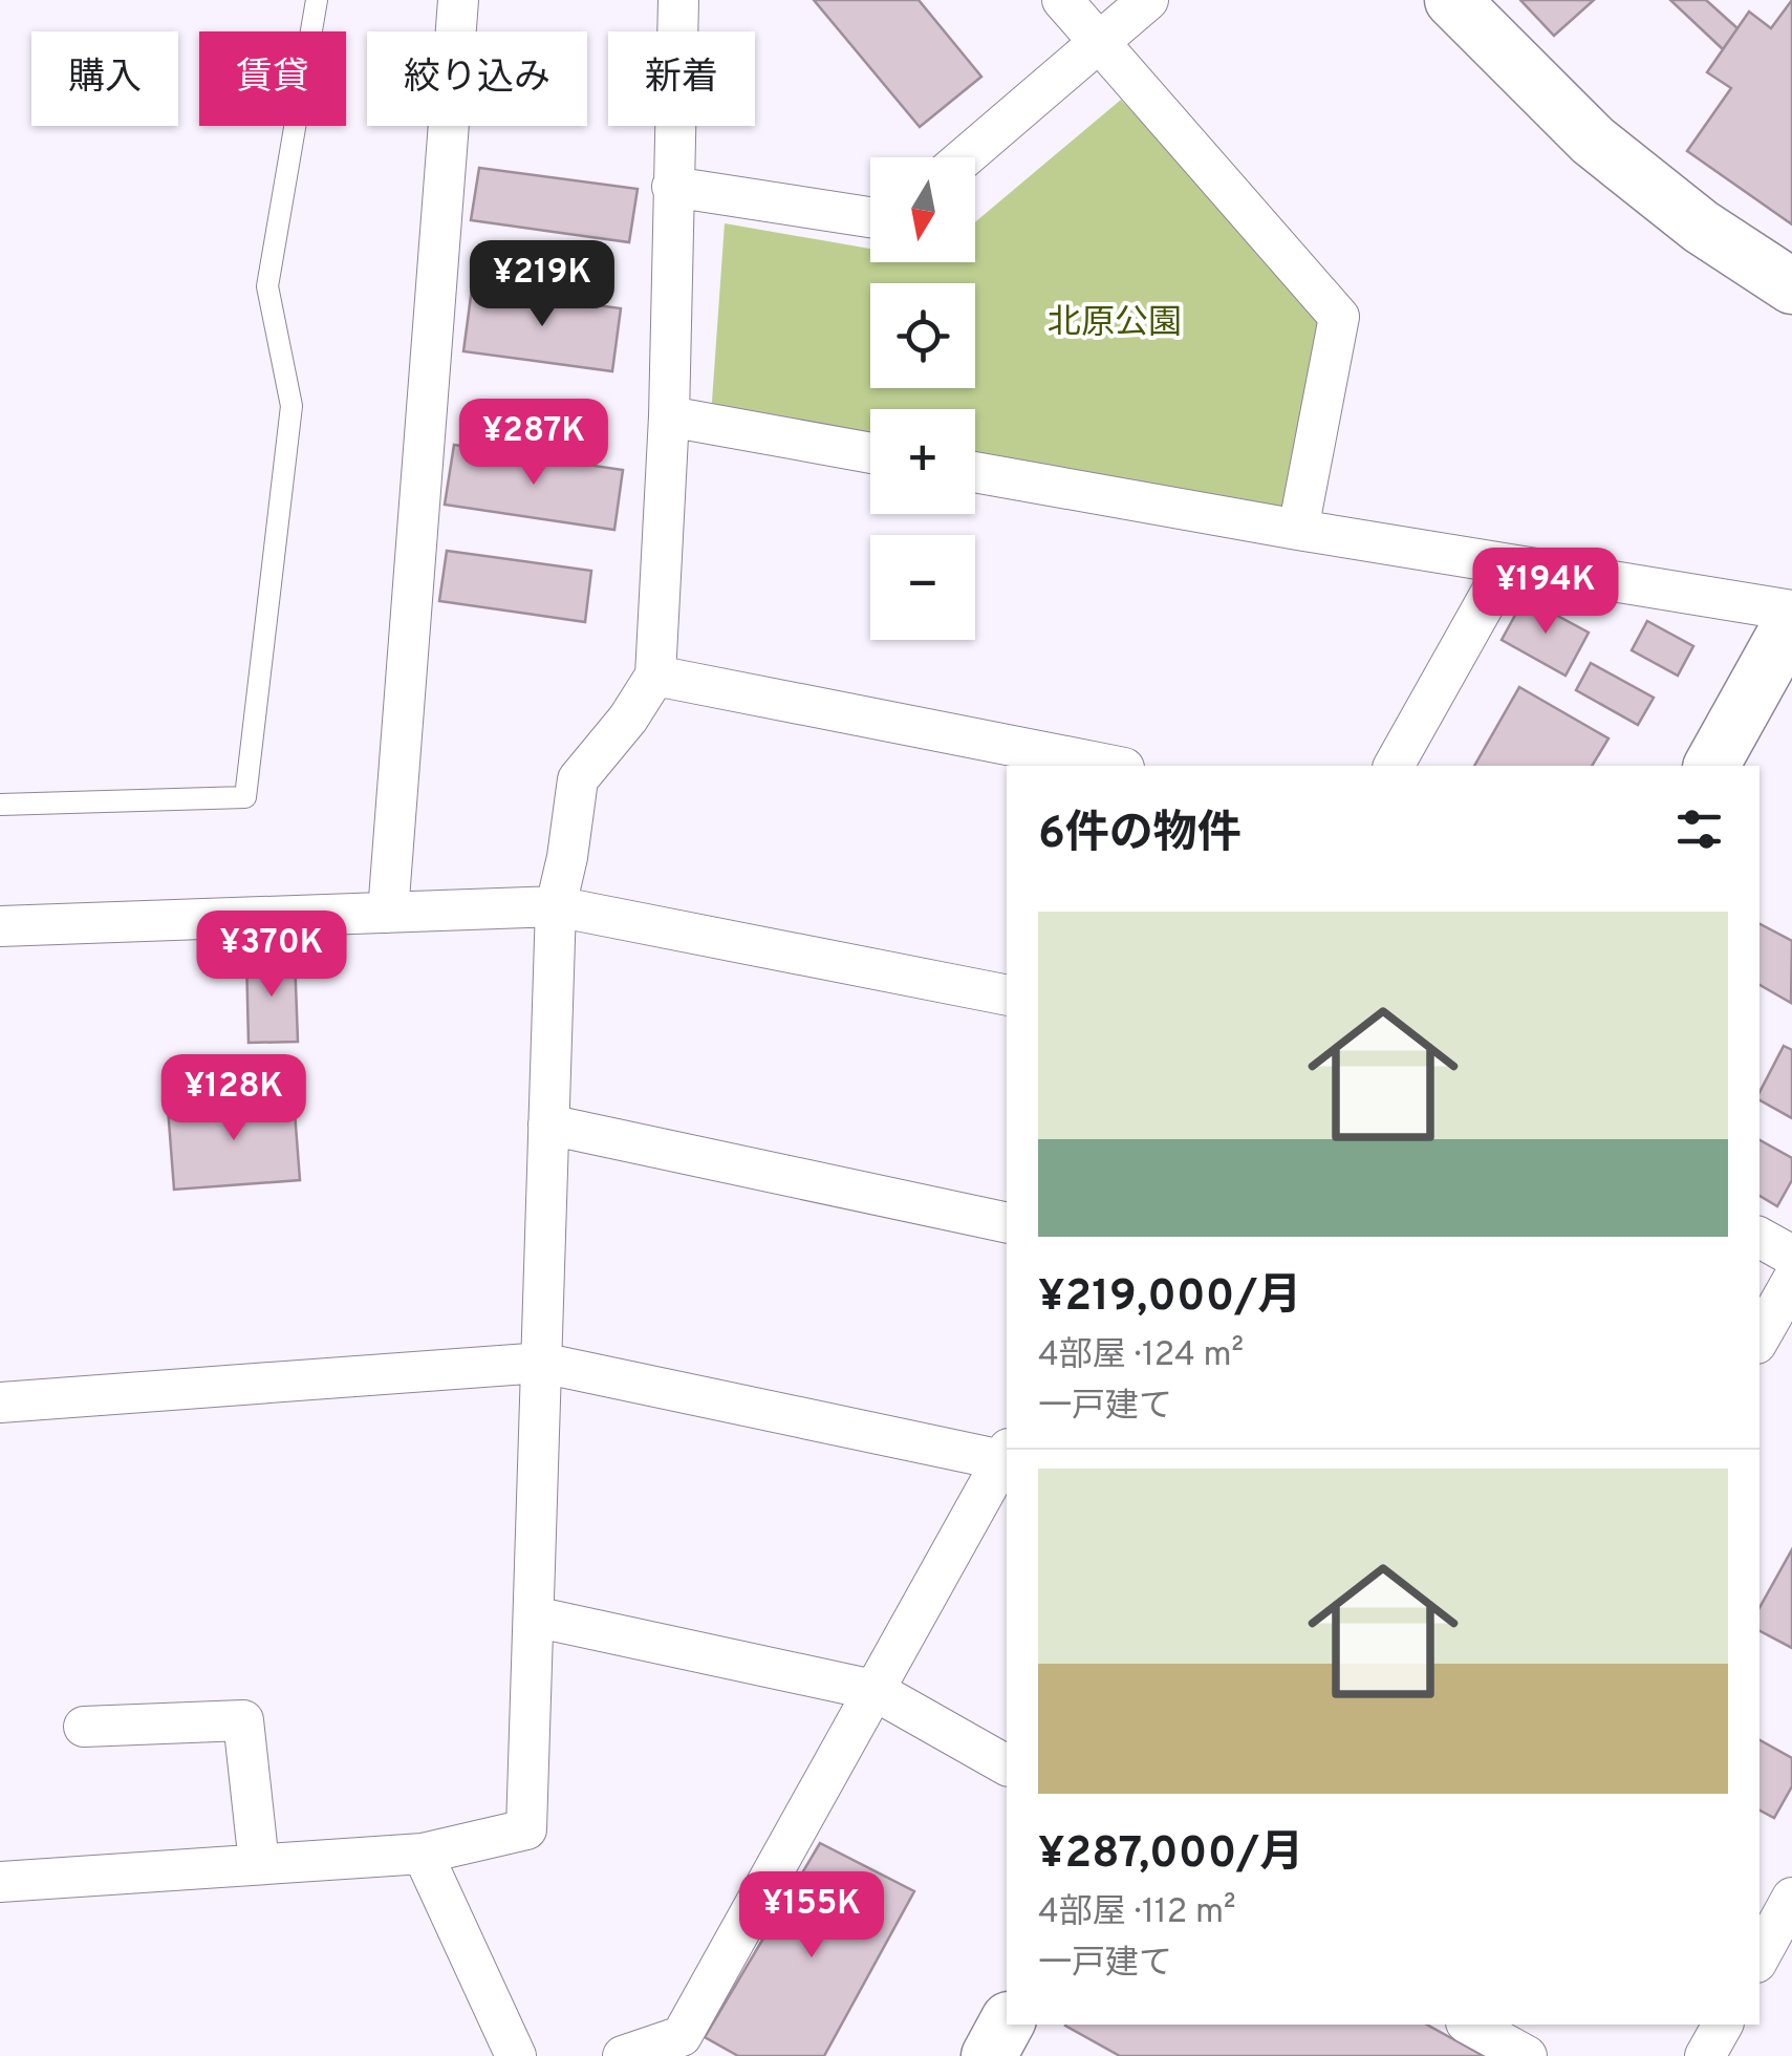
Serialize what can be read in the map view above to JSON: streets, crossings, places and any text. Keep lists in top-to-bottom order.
{
  "parks": ["北原公園"],
  "north": "bottom",
  "page": {
    "chip": [
      "購入",
      "賃貸",
      "絞り込み",
      "新着"
    ],
    "map_buttons": ["+", "−"],
    "price": [
      "¥219K",
      "¥287K",
      "¥194K",
      "¥370K",
      "¥128K",
      "¥155K"
    ],
    "heading": "6件の物件",
    "list": [
      {
        "name": "¥219,000/月",
        "note": "4部屋 · 124 m² · 一戸建て"
      },
      {
        "name": "¥287,000/月",
        "note": "4部屋 · 112 m² · 一戸建て"
      }
    ]
  }
}
